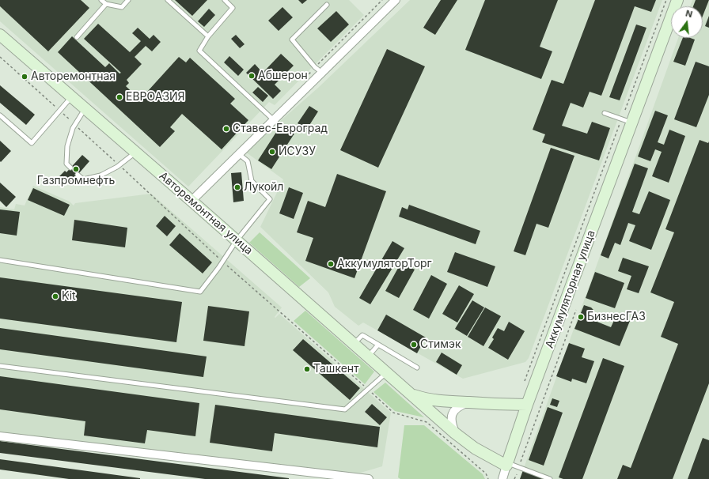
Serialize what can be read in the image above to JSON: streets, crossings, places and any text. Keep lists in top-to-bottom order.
{
  "streets": {
    "street": ["Авторемонтная улица", "Аккумуляторная улица"]
  },
  "places": [
    "Абшерон",
    "Авторемонтная",
    "ЕВРОАЗИЯ",
    "Ставес-Евроград",
    "ИСУЗУ",
    "Газпромнефть",
    "Лукойл",
    "АккумуляторТорг",
    "Kit",
    "БизнесГАЗ",
    "Стимэк",
    "Ташкент"
  ],
  "north": "top"
}
